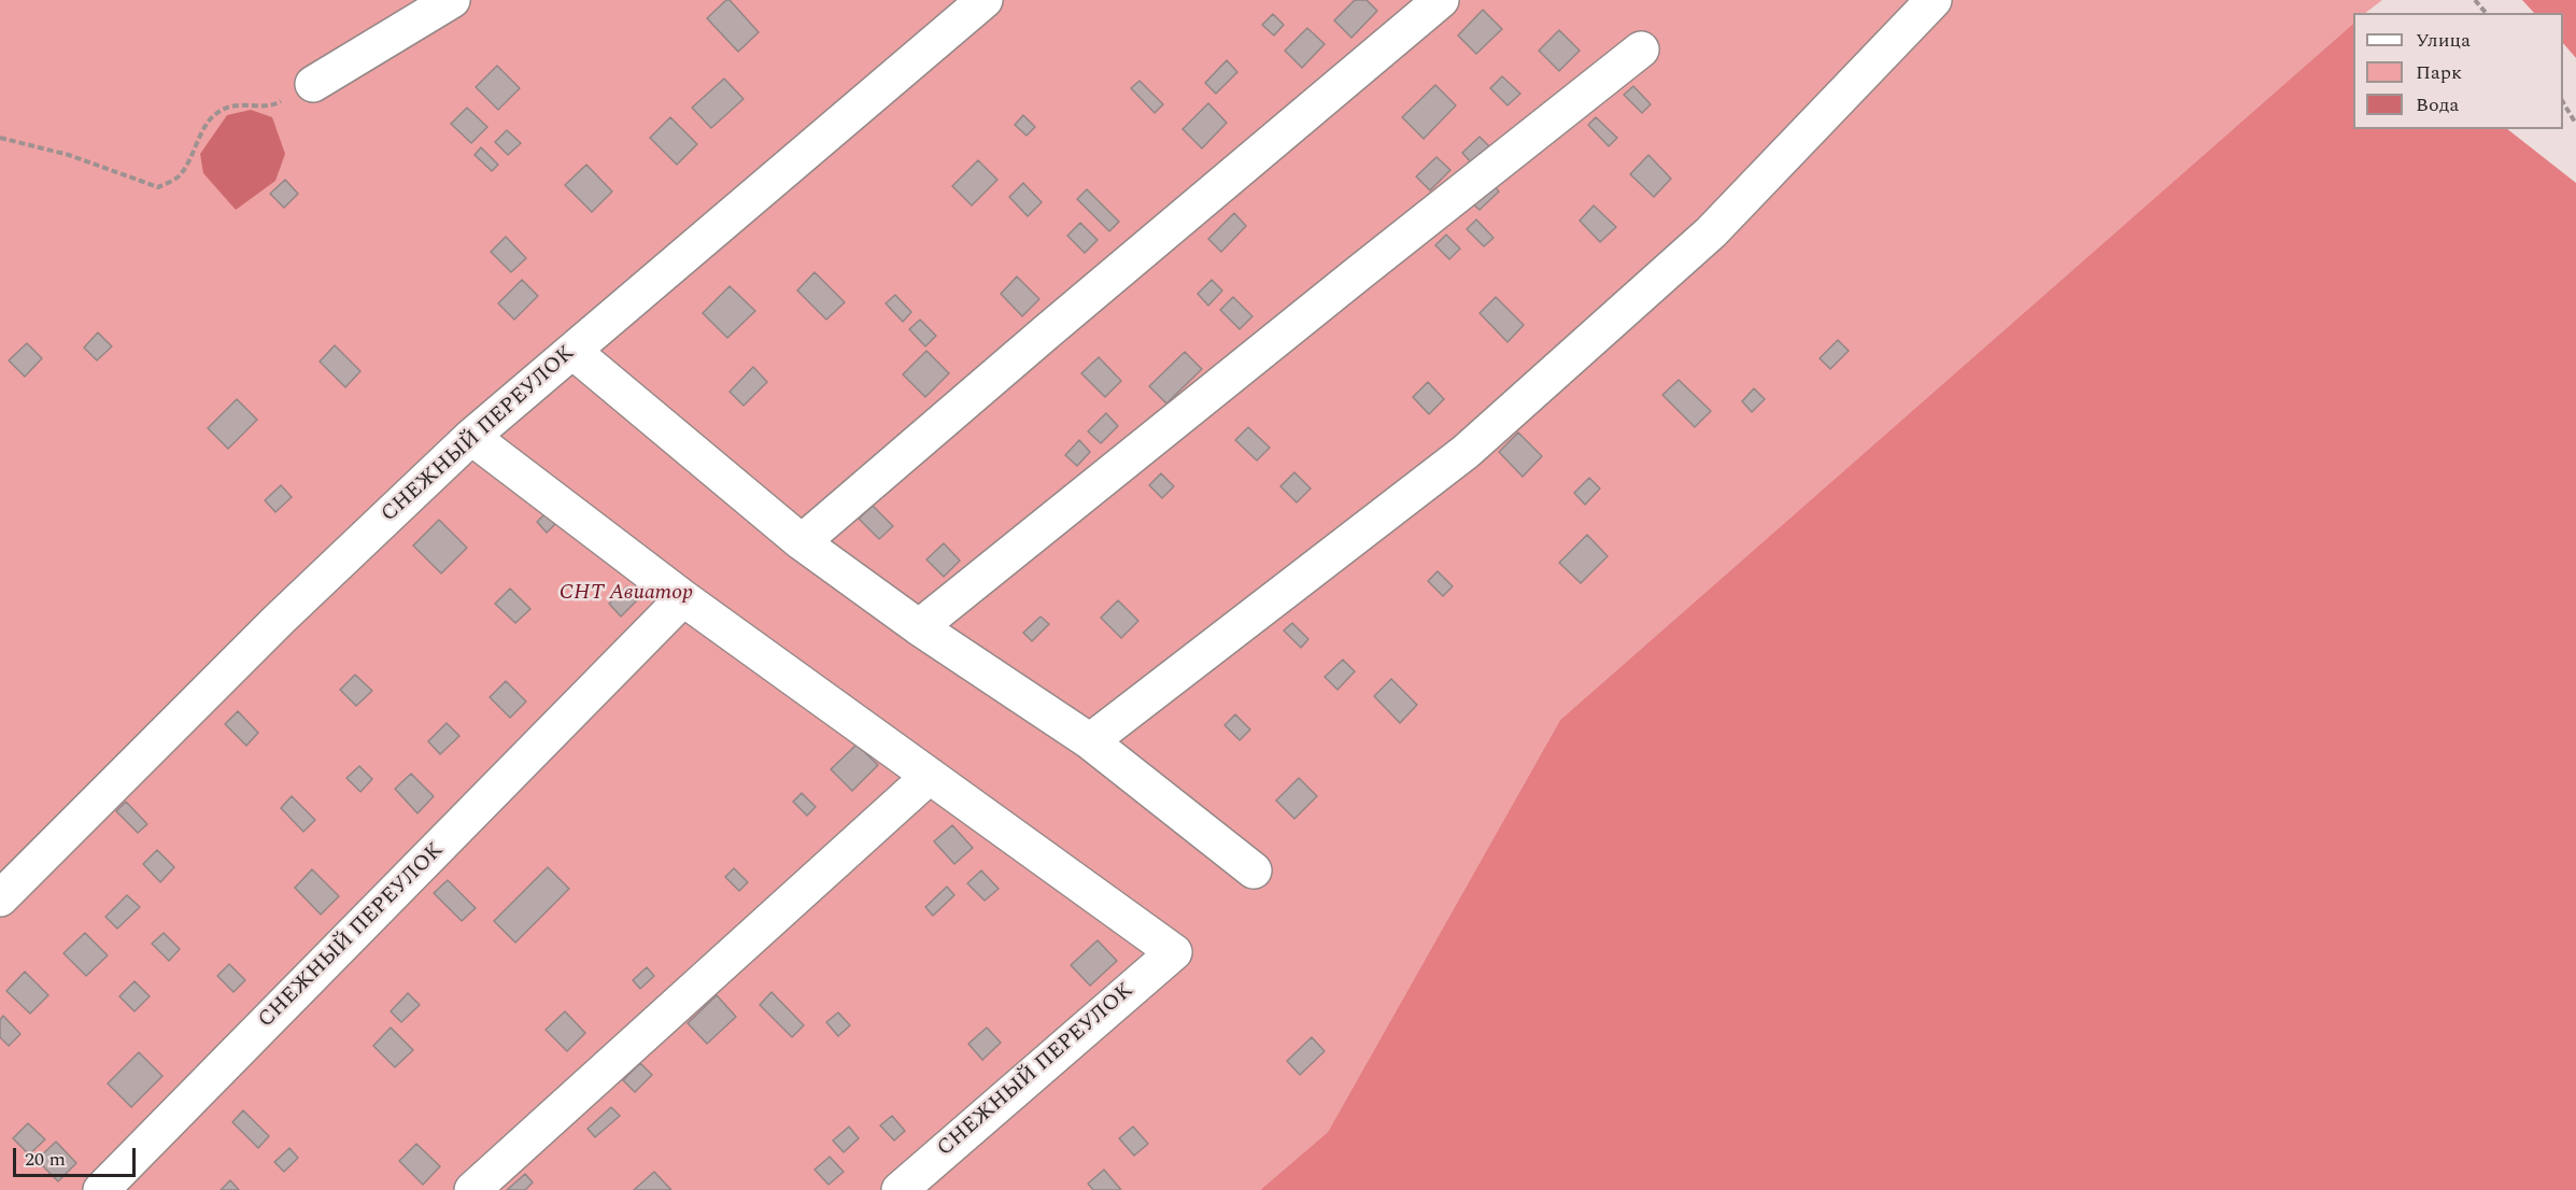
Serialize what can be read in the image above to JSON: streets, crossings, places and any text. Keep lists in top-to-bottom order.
{
  "streets": {
    "street": ["СНЕЖНЫЙ ПЕРЕУЛОК"]
  },
  "parks": ["СНТ Авиатор"],
  "legend": ["Улица", "Парк", "Вода"],
  "scale_bar": "20 m"
}
